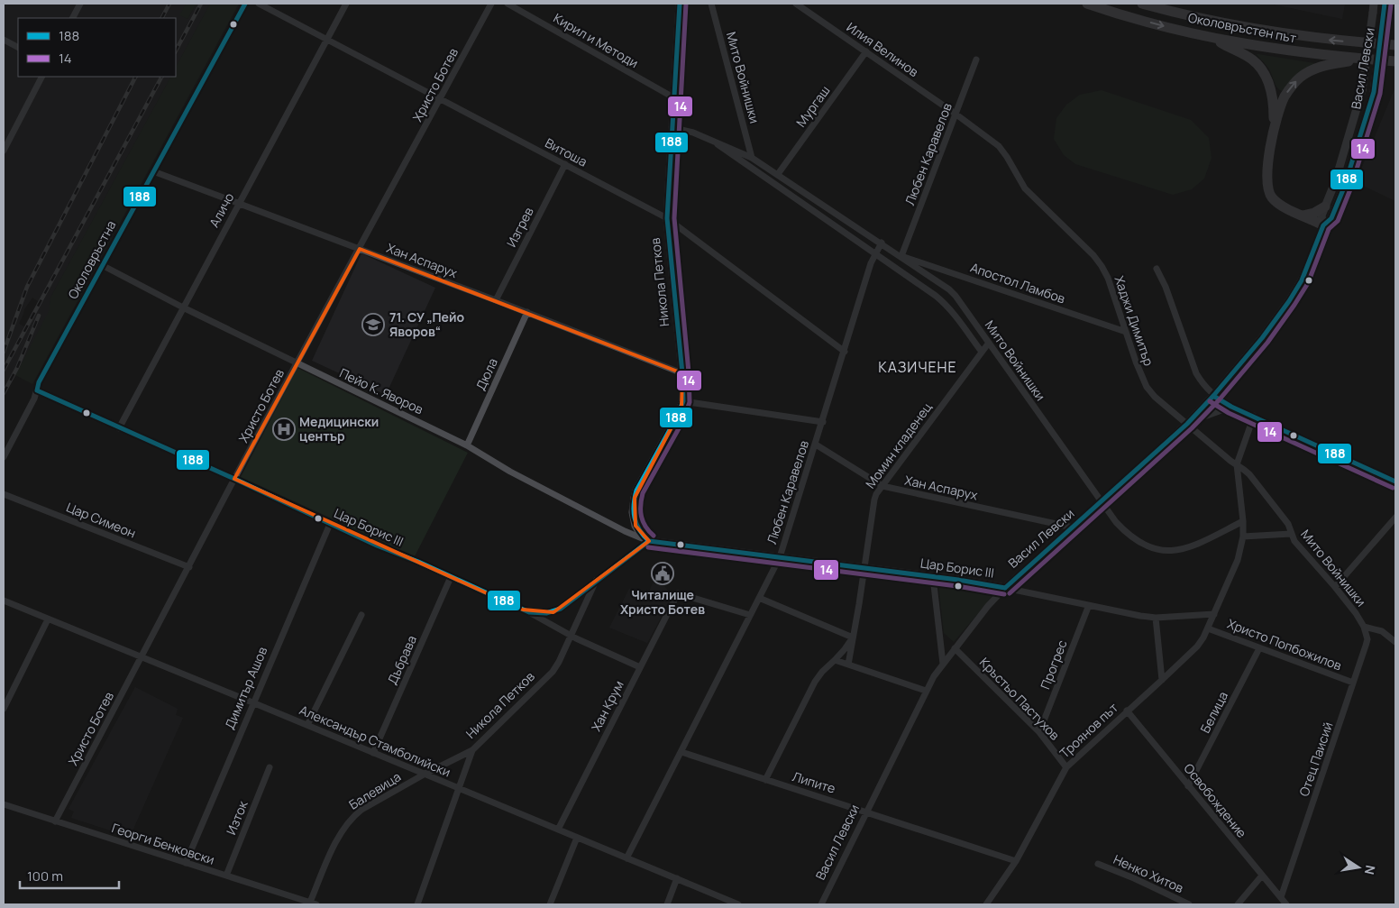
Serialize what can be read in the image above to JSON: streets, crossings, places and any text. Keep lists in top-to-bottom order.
{
  "streets": {
    "highway": ["Околовръстен път"],
    "street": [
      "Кирил и Методи",
      "Илия Велинов",
      "Васил Левски",
      "Мито Войнишки",
      "Христо Ботев",
      "Мургаш",
      "Витоша",
      "Любен Каравелов",
      "Аличо",
      "Изгрев",
      "Околовръстна",
      "Хан Аспарух",
      "Никола Петков",
      "Апостол Ламбов",
      "Хаджи Димитър",
      "Дюла",
      "Пейо К. Яворов",
      "Момин кладенец",
      "Цар Симеон",
      "Цар Борис III",
      "Христо Попбожилов",
      "Дъбрава",
      "Прогрес",
      "Димитър Ашов",
      "Кръстьо Пастухов",
      "Хан Крум",
      "Белица",
      "Троянов път",
      "Александър Стамболийски",
      "Отец Паисий",
      "Липите",
      "Балевица",
      "Освобождение",
      "Изток",
      "Георги Бенковски",
      "Ненко Хитов"
    ]
  },
  "crossings": [
    ["Кирил и Методи", "Никола Петков"],
    ["Илия Велинов", "Мургаш"],
    ["Илия Велинов", "Любен Каравелов"],
    ["Илия Велинов", "Хаджи Димитър"],
    ["Васил Левски", "Мито Войнишки"],
    ["Васил Левски", "Хан Аспарух"],
    ["Васил Левски", "Хаджи Димитър"],
    ["Васил Левски", "Цар Борис III"],
    ["Васил Левски", "Кръстьо Пастухов"],
    ["Васил Левски", "Липите"],
    ["Мито Войнишки", "Мургаш"],
    ["Мито Войнишки", "Любен Каравелов"],
    ["Мито Войнишки", "Никола Петков"],
    ["Мито Войнишки", "Апостол Ламбов"],
    ["Мито Войнишки", "Хаджи Димитър"],
    ["Мито Войнишки", "Момин кладенец"],
    ["Мито Войнишки", "Отец Паисий"],
    ["Христо Ботев", "Витоша"],
    ["Христо Ботев", "Хан Аспарух"],
    ["Христо Ботев", "Пейо К. Яворов"],
    ["Христо Ботев", "Цар Симеон"],
    ["Христо Ботев", "Цар Борис III"],
    ["Христо Ботев", "Александър Стамболийски"],
    ["Христо Ботев", "Георги Бенковски"],
    ["Витоша", "Любен Каравелов"],
    ["Витоша", "Аличо"],
    ["Витоша", "Изгрев"],
    ["Витоша", "Никола Петков"],
    ["Любен Каравелов", "Хан Аспарух"],
    ["Любен Каравелов", "Апостол Ламбов"],
    ["Любен Каравелов", "Хаджи Димитър"],
    ["Любен Каравелов", "Цар Борис III"],
    ["Любен Каравелов", "Хан Крум"],
    ["Любен Каравелов", "Александър Стамболийски"],
    ["Любен Каравелов", "Липите"],
    ["Аличо", "Хан Аспарух"],
    ["Аличо", "Пейо К. Яворов"],
    ["Аличо", "Цар Борис III"],
    ["Изгрев", "Хан Аспарух"],
    ["Околовръстна", "Хан Аспарух"],
    ["Околовръстна", "Пейо К. Яворов"],
    ["Околовръстна", "Цар Борис III"],
    ["Хан Аспарух", "Никола Петков"],
    ["Хан Аспарух", "Дюла"],
    ["Хан Аспарух", "Момин кладенец"],
    ["Никола Петков", "Пейо К. Яворов"],
    ["Никола Петков", "Цар Борис III"],
    ["Никола Петков", "Александър Стамболийски"],
    ["Никола Петков", "Балевица"],
    ["Апостол Ламбов", "Хаджи Димитър"],
    ["Дюла", "Пейо К. Яворов"],
    ["Пейо К. Яворов", "Цар Борис III"],
    ["Момин кладенец", "Цар Борис III"],
    ["Цар Борис III", "Дъбрава"],
    ["Цар Борис III", "Прогрес"],
    ["Цар Борис III", "Димитър Ашов"],
    ["Цар Борис III", "Хан Крум"],
    ["Цар Борис III", "Троянов път"],
    ["Христо Попбожилов", "Белица"],
    ["Христо Попбожилов", "Троянов път"],
    ["Христо Попбожилов", "Отец Паисий"],
    ["Дъбрава", "Александър Стамболийски"],
    ["Прогрес", "Кръстьо Пастухов"],
    ["Димитър Ашов", "Александър Стамболийски"],
    ["Димитър Ашов", "Георги Бенковски"],
    ["Кръстьо Пастухов", "Троянов път"],
    ["Хан Крум", "Александър Стамболийски"],
    ["Белица", "Освобождение"],
    ["Троянов път", "Липите"],
    ["Троянов път", "Освобождение"],
    ["Александър Стамболийски", "Балевица"],
    ["Отец Паисий", "Освобождение"],
    ["Балевица", "Георги Бенковски"],
    ["Изток", "Георги Бенковски"]
  ],
  "districts": ["КАЗИЧЕНЕ"],
  "places": {
    "school or university": ["71. СУ „Пейо Яворов“"],
    "hospital": ["Медицински център"],
    "public building": ["Читалище Христо Ботев"]
  },
  "lines": ["transit line 188", "transit line 14"],
  "legend": ["188", "14"],
  "scale_bar": "100 m",
  "north": "right"
}
